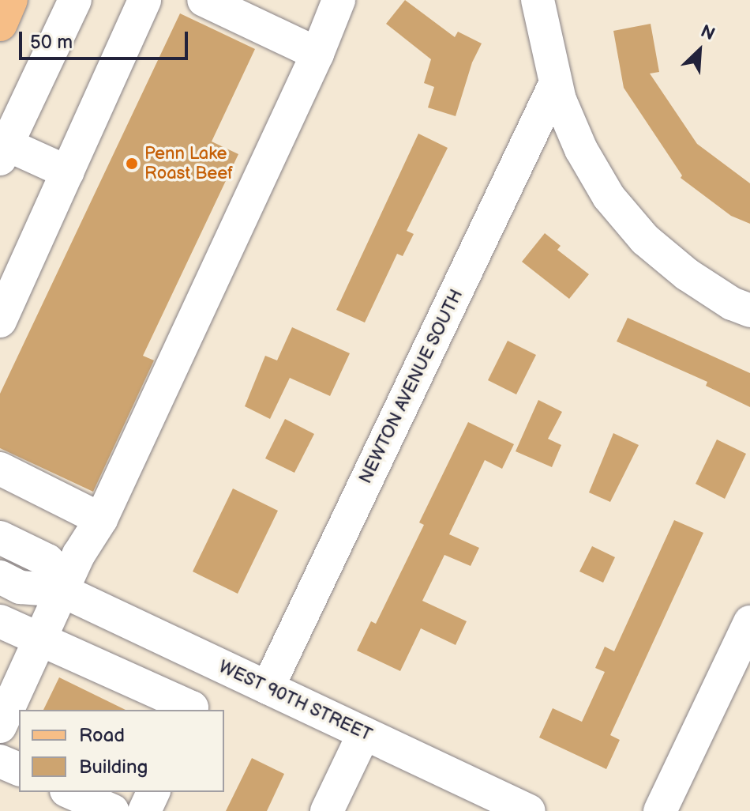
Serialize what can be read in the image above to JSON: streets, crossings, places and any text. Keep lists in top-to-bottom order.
{
  "streets": {
    "street": ["NEWTON AVENUE SOUTH", "WEST 90TH STREET"]
  },
  "crossings": [
    ["NEWTON AVENUE SOUTH", "WEST 90TH STREET"]
  ],
  "places": ["Penn Lake Roast Beef"],
  "legend": ["Road", "Building"],
  "scale_bar": "50 m",
  "north": "top right"
}
